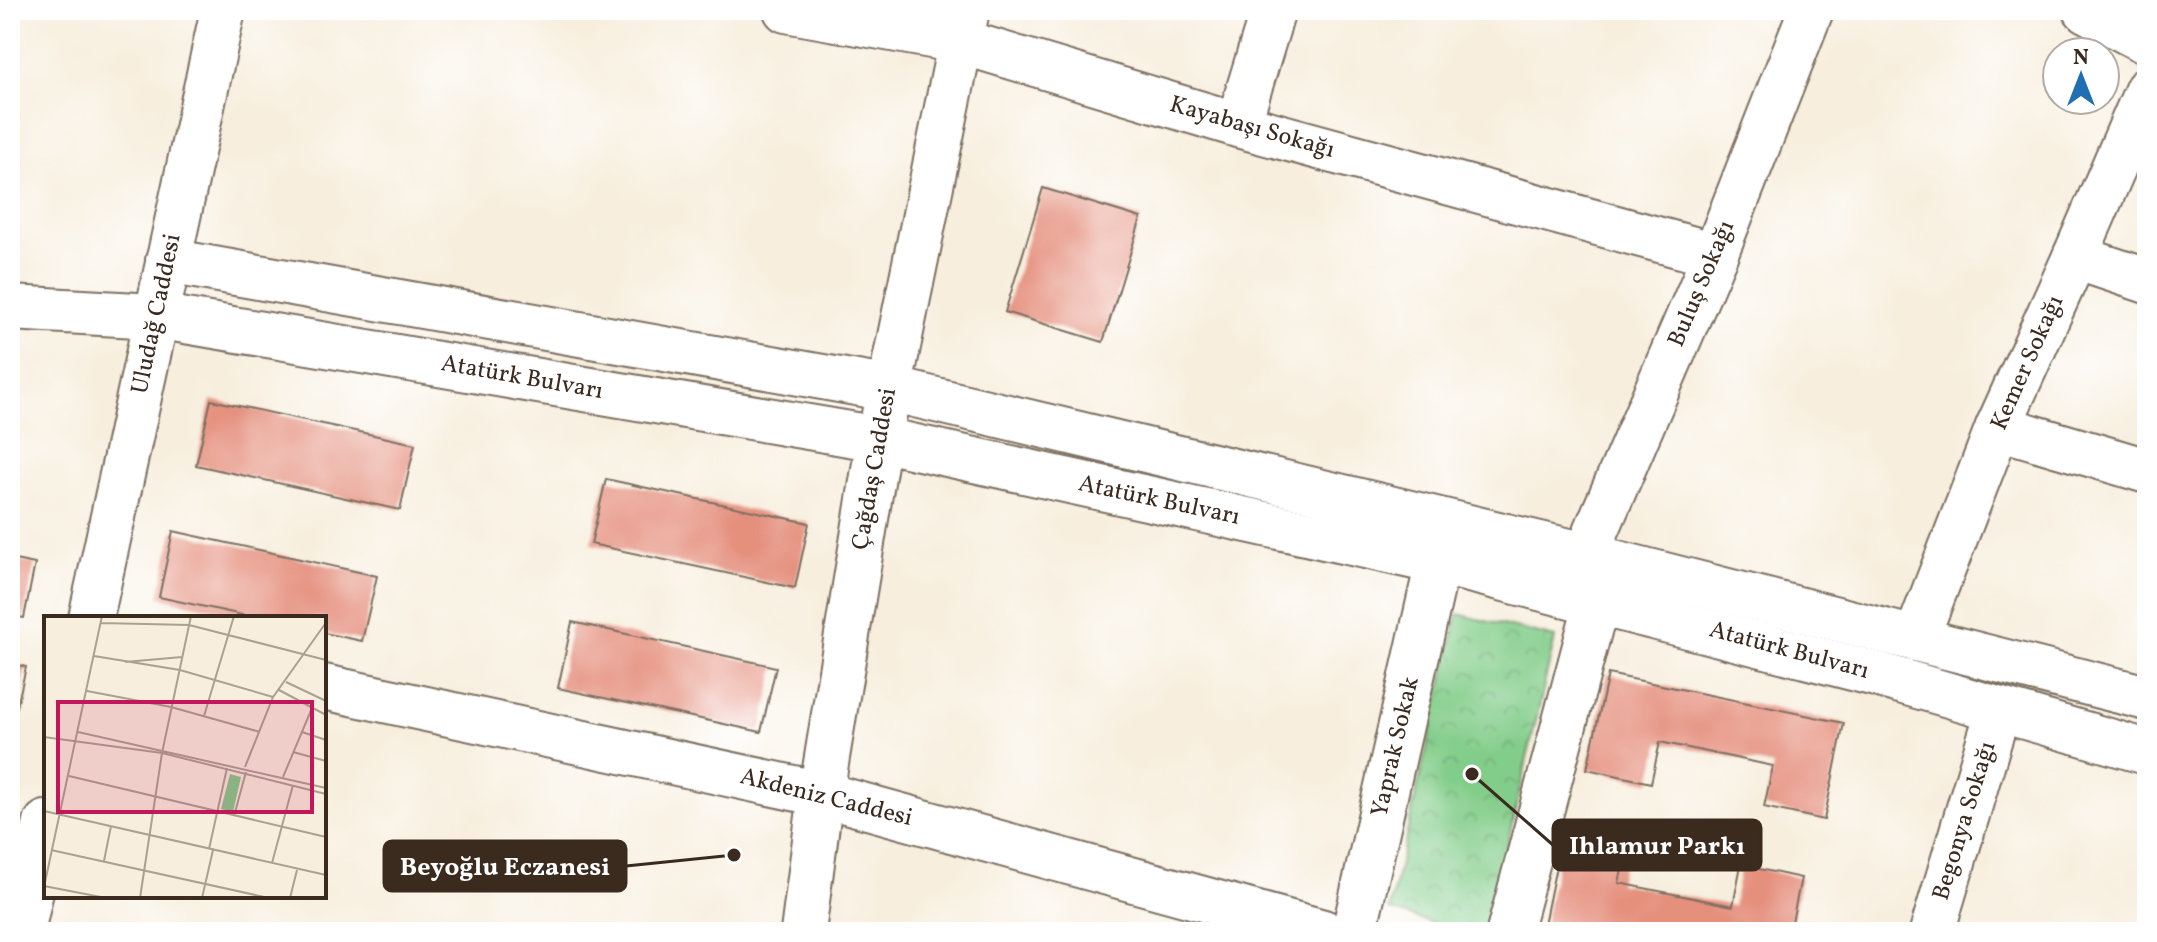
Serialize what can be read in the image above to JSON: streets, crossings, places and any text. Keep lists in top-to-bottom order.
{
  "streets": {
    "street": [
      "Kayabaşı Sokağı",
      "Buluş Sokağı",
      "Uludağ Caddesi",
      "Kemer Sokağı",
      "Atatürk Bulvarı",
      "Çağdaş Caddesi",
      "Yaprak Sokak",
      "Akdeniz Caddesi",
      "Begonya Sokağı"
    ]
  },
  "crossings": [
    ["Kayabaşı Sokağı", "Buluş Sokağı"],
    ["Kayabaşı Sokağı", "Çağdaş Caddesi"],
    ["Uludağ Caddesi", "Atatürk Bulvarı"],
    ["Atatürk Bulvarı", "Çağdaş Caddesi"],
    ["Atatürk Bulvarı", "Yaprak Sokak"],
    ["Atatürk Bulvarı", "Begonya Sokağı"],
    ["Çağdaş Caddesi", "Akdeniz Caddesi"]
  ],
  "places": ["Ihlamur Parkı", "Beyoğlu Eczanesi"],
  "north": "top"
}
